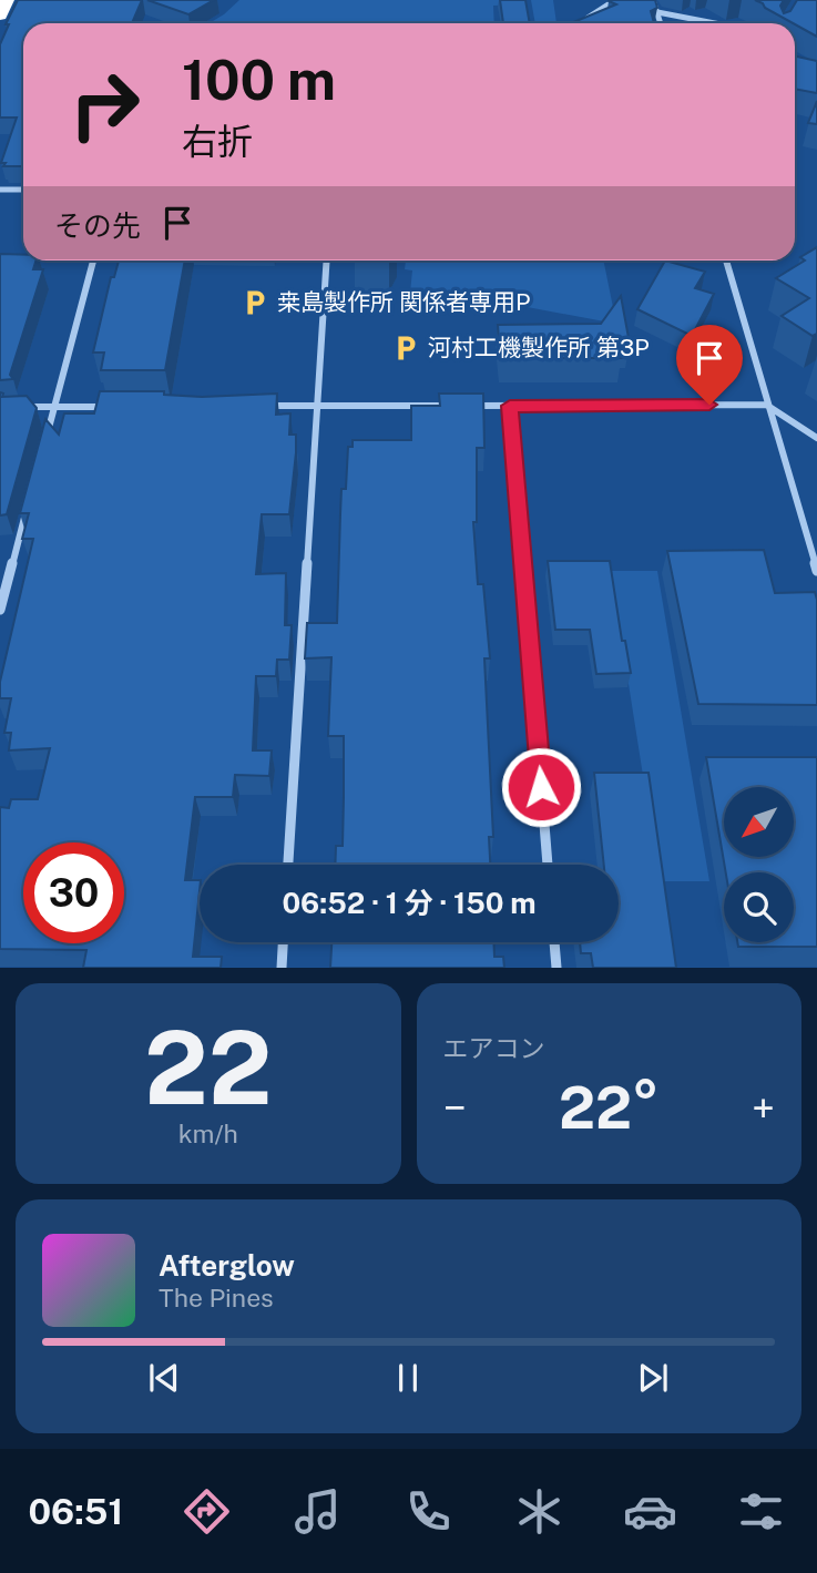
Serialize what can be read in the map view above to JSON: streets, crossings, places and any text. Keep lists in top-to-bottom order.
{
  "places": {
    "parking": ["桒島製作所 関係者専用P", "河村工機製作所 第3P"]
  },
  "north": "bottom left",
  "page": {
    "turn": ["100 m", "右折"],
    "then": "その先",
    "limit": "30",
    "trip": "06:52 · 1 分 · 150 m",
    "tile": [
      ["22", "km/h"],
      "エアコン"
    ],
    "heat": ["−", "22°", "+"],
    "song": ["Afterglow", "The Pines"],
    "tabs": "06:51"
  }
}
